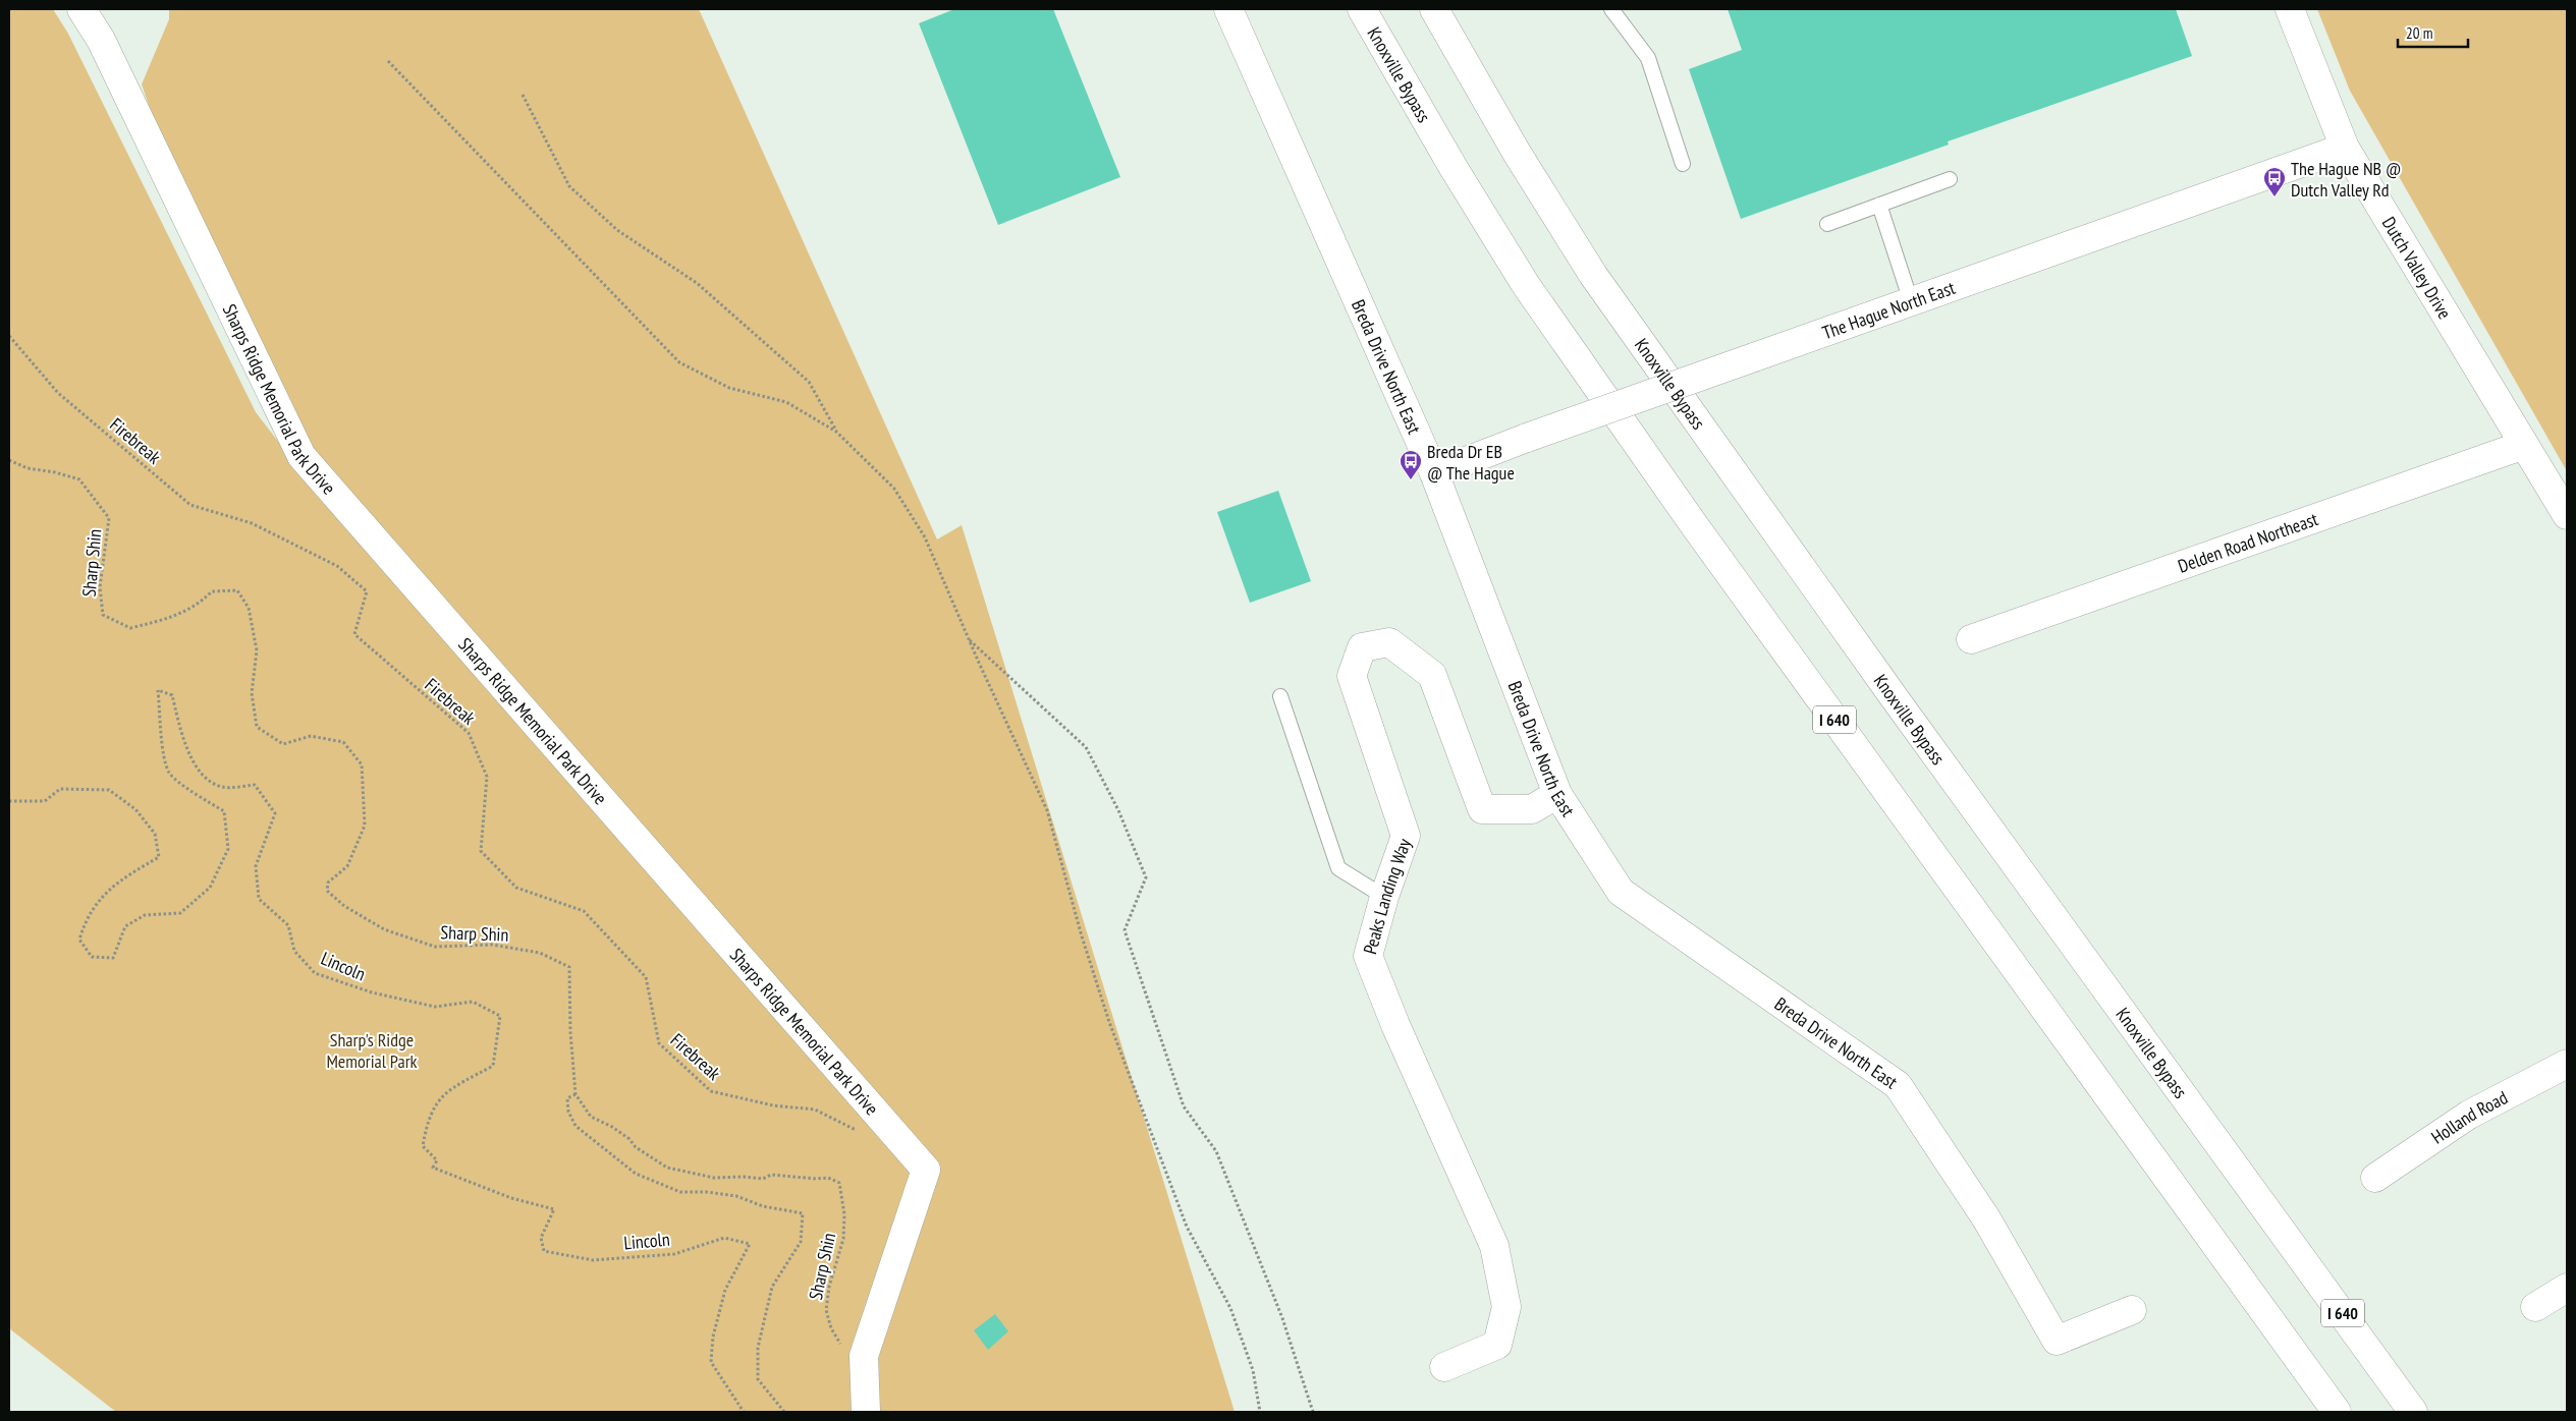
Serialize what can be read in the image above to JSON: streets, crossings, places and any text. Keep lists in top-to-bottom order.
{
  "streets": {
    "main road": [
      "Knoxville Bypass",
      "Dutch Valley Drive",
      "The Hague North East",
      "Breda Drive North East",
      "Sharps Ridge Memorial Park Drive",
      "Delden Road Northeast",
      "I 640",
      "Peaks Landing Way",
      "Holland Road"
    ],
    "path": ["Firebreak", "Sharp Shin", "Lincoln"]
  },
  "crossings": [
    ["Dutch Valley Drive", "The Hague North East"],
    ["Dutch Valley Drive", "Delden Road Northeast"],
    ["The Hague North East", "Breda Drive North East"],
    ["Breda Drive North East", "Peaks Landing Way"],
    ["Sharps Ridge Memorial Park Drive", "Firebreak"],
    ["Sharps Ridge Memorial Park Drive", "Sharp Shin"]
  ],
  "parks": ["Sharp's Ridge Memorial Park"],
  "places": {
    "bus stop": ["The Hague NB @ Dutch Valley Rd", "Breda Dr EB @ The Hague"]
  },
  "scale_bar": "20 m"
}
